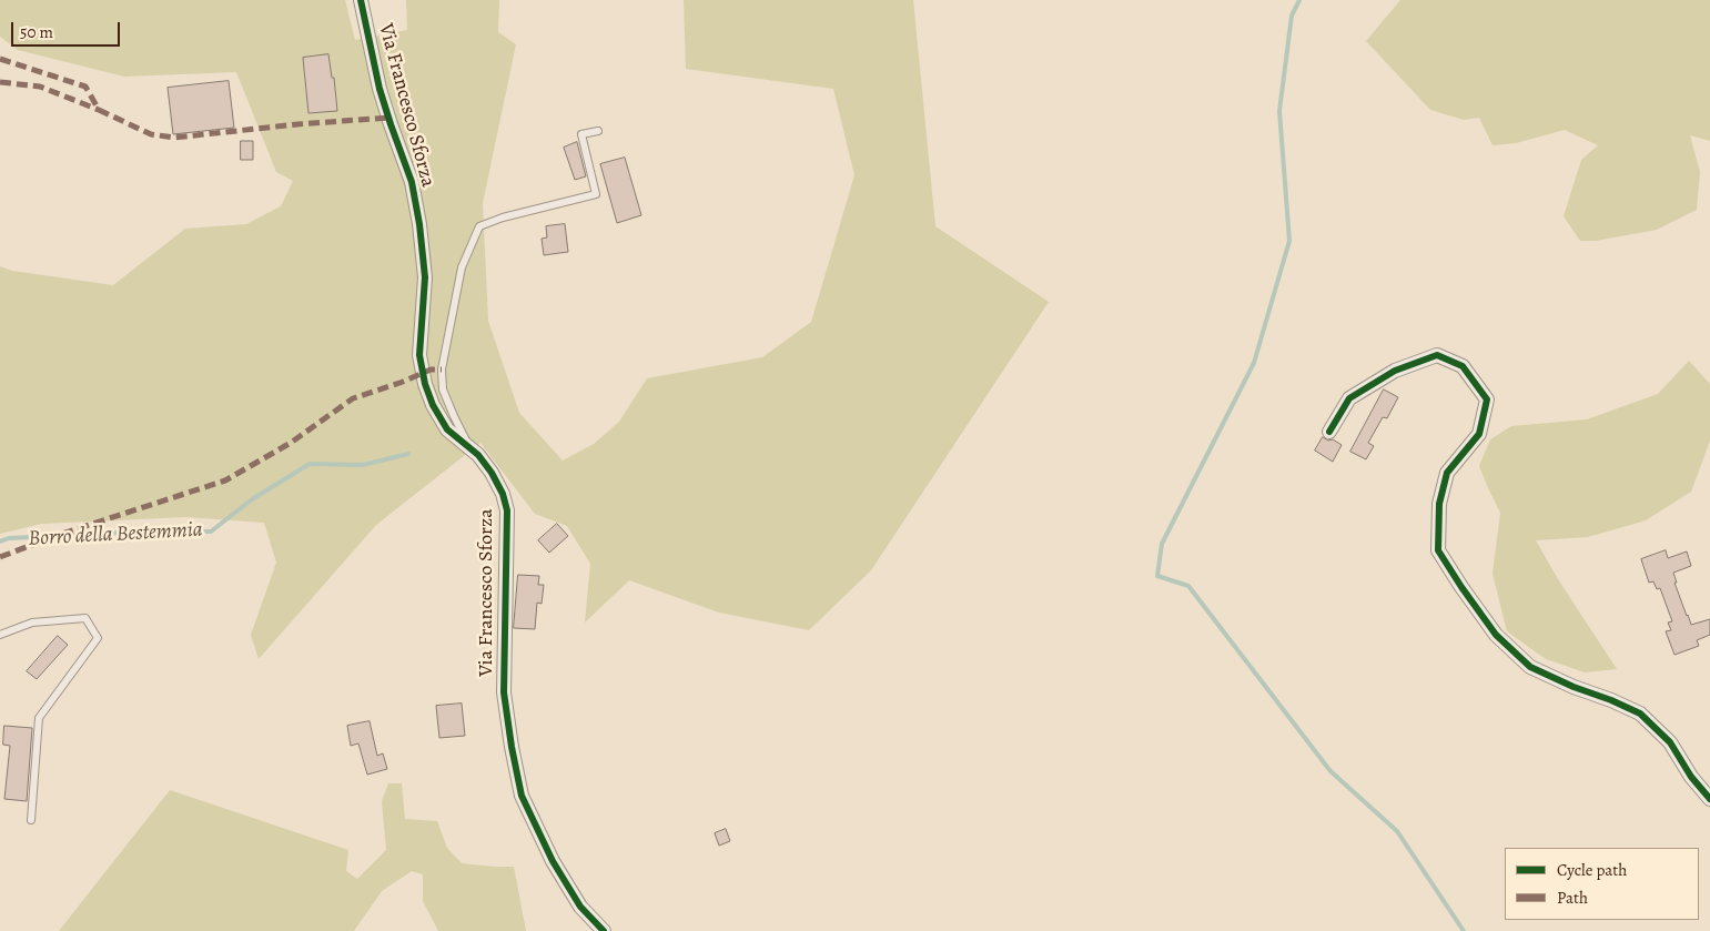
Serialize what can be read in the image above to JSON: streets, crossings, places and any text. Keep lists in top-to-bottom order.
{
  "streets": {
    "street": ["Via Francesco Sforza"]
  },
  "water": ["Borro della Bestemmia"],
  "legend": ["Cycle path", "Path"],
  "scale_bar": "50 m"
}
